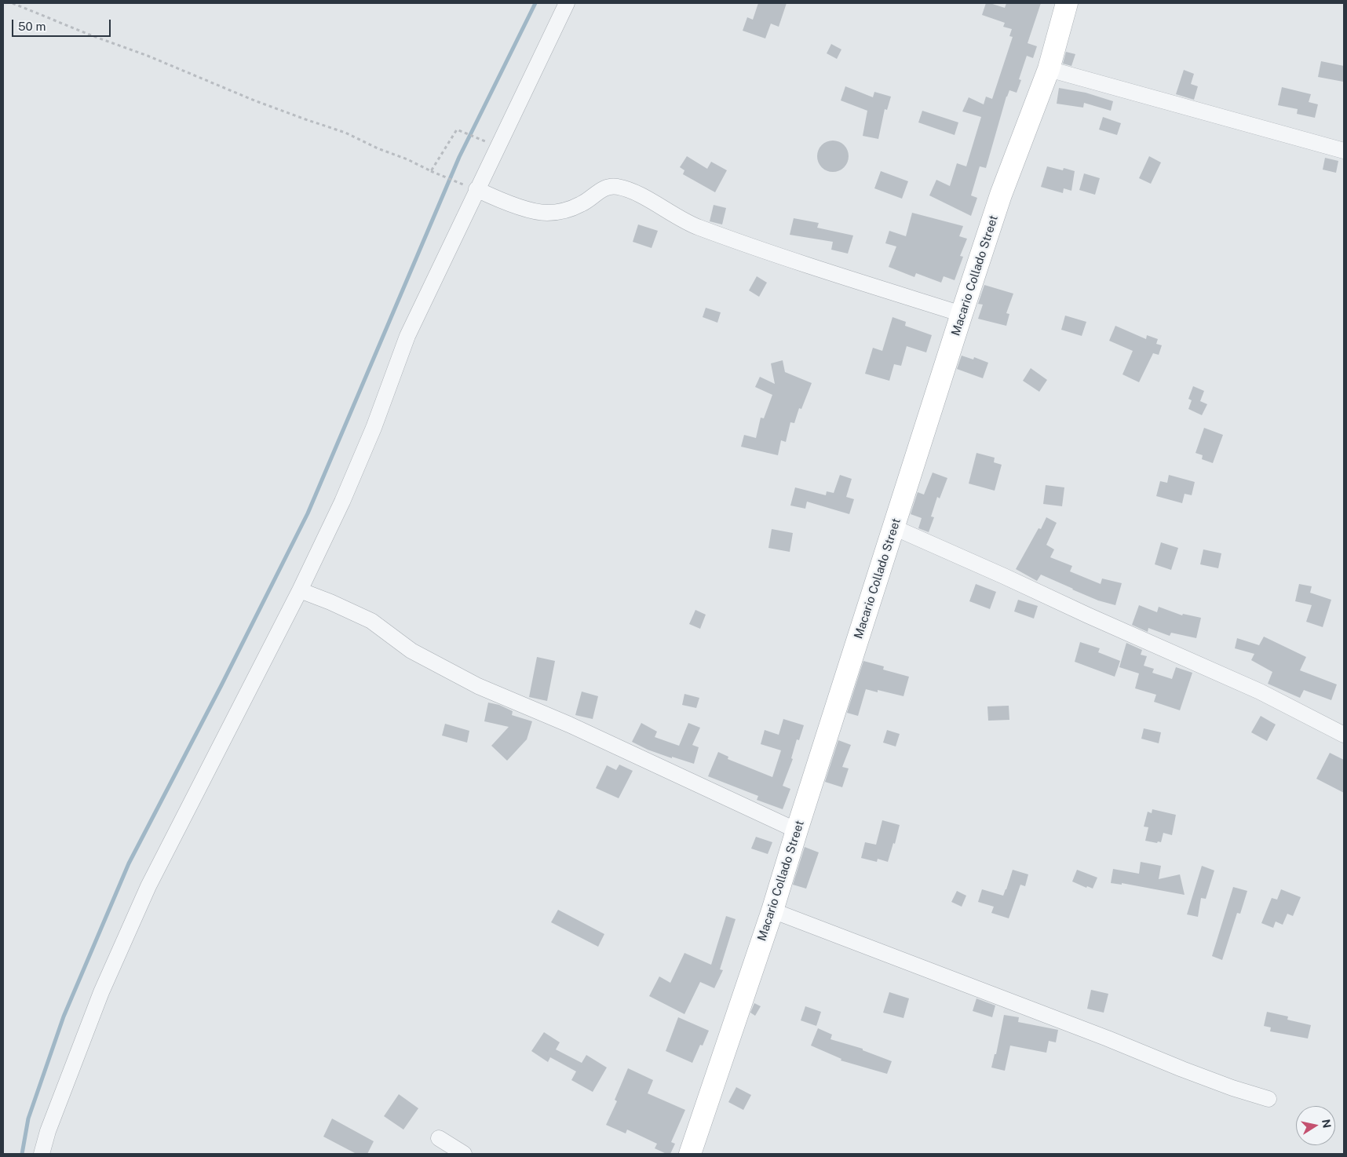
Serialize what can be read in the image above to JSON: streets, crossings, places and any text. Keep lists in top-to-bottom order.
{
  "streets": {
    "street": ["Macario Collado Street"]
  },
  "scale_bar": "50 m",
  "north": "right"
}
